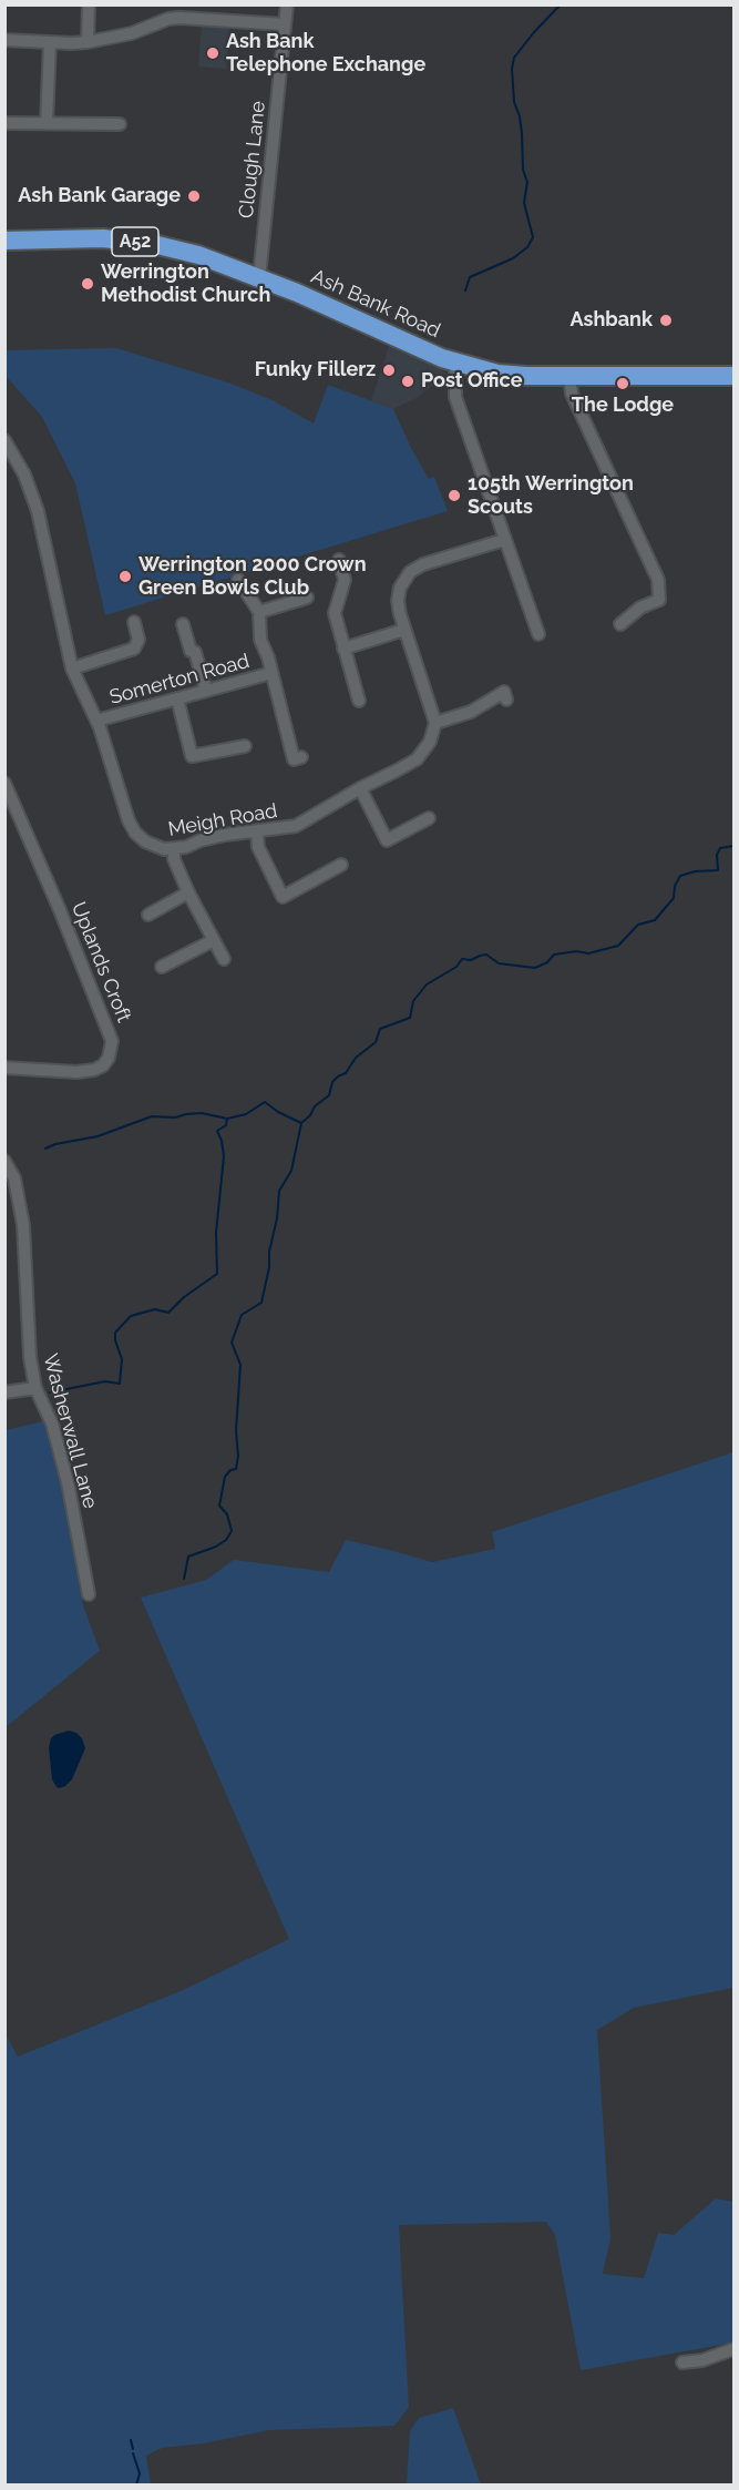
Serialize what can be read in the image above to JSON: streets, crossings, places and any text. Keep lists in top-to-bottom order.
{
  "streets": {
    "highway": ["A52", "Ash Bank Road"],
    "street": [
      "Clough Lane",
      "Somerton Road",
      "Meigh Road",
      "Uplands Croft",
      "Washerwall Lane"
    ]
  },
  "crossings": [
    ["Clough Lane", "Ash Bank Road"],
    ["Somerton Road", "Meigh Road"]
  ],
  "places": [
    "Ash Bank Telephone Exchange",
    "Ash Bank Garage",
    "Werrington Methodist Church",
    "Ashbank",
    "Funky Fillerz",
    "Post Office",
    "The Lodge",
    "105th Werrington Scouts",
    "Werrington 2000 Crown Green Bowls Club"
  ]
}
